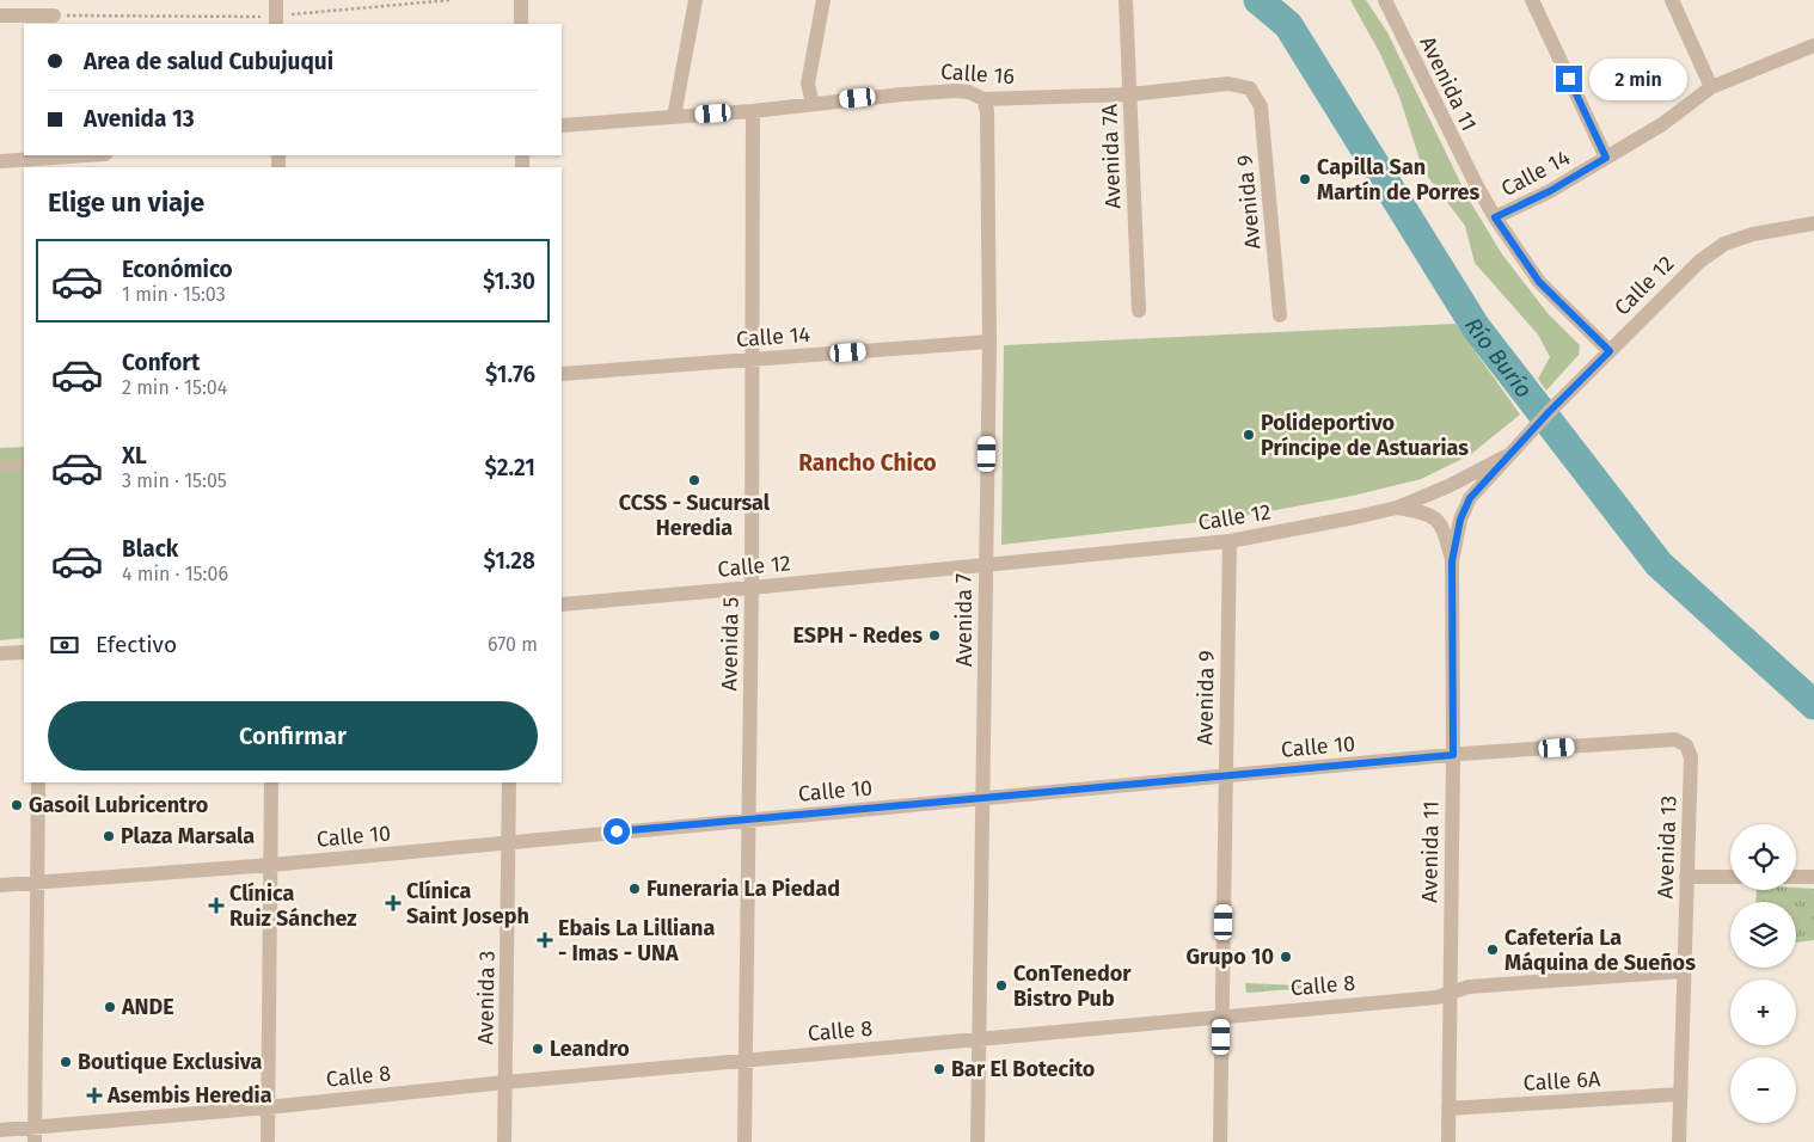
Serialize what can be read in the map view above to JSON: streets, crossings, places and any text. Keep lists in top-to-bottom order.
{
  "streets": {
    "street": [
      "Calle 16",
      "Avenida 11",
      "Avenida 7A",
      "Calle 14",
      "Avenida 9",
      "Calle 12",
      "Avenida 7",
      "Avenida 5",
      "Calle 10",
      "Avenida 13",
      "Calle 8",
      "Avenida 3",
      "Calle 6A"
    ]
  },
  "crossings": [
    ["Calle 16", "Avenida 7A"],
    ["Calle 16", "Avenida 9"],
    ["Calle 16", "Avenida 7"],
    ["Calle 16", "Avenida 5"],
    ["Avenida 11", "Calle 14"],
    ["Avenida 11", "Calle 12"],
    ["Avenida 11", "Calle 10"],
    ["Avenida 11", "Calle 8"],
    ["Avenida 11", "Calle 6A"],
    ["Calle 14", "Avenida 7"],
    ["Calle 14", "Avenida 5"],
    ["Avenida 9", "Calle 12"],
    ["Avenida 9", "Calle 10"],
    ["Avenida 9", "Calle 8"],
    ["Calle 12", "Avenida 7"],
    ["Calle 12", "Avenida 5"],
    ["Avenida 7", "Calle 10"],
    ["Avenida 7", "Calle 8"],
    ["Avenida 5", "Calle 10"],
    ["Avenida 5", "Calle 8"],
    ["Calle 10", "Avenida 13"],
    ["Calle 10", "Avenida 3"],
    ["Avenida 13", "Calle 8"],
    ["Avenida 13", "Calle 6A"],
    ["Calle 8", "Avenida 3"]
  ],
  "districts": ["Rancho Chico"],
  "water": ["Río Burío"],
  "places": {
    "other": [
      "Capilla San Martín de Porres",
      "Polideportivo Príncipe de Astuarias",
      "CCSS - Sucursal Heredia",
      "ESPH - Redes",
      "Gasoil Lubricentro",
      "Plaza Marsala",
      "Funeraria La Piedad",
      "Cafetería La Máquina de Sueños",
      "Grupo 10",
      "ConTenedor Bistro Pub",
      "ANDE",
      "Leandro",
      "Boutique Exclusiva",
      "Bar El Botecito"
    ],
    "health": [
      "Clínica Saint Joseph",
      "Clínica Ruiz Sánchez",
      "Ebais La Lilliana - Imas - UNA",
      "Asembis Heredia"
    ]
  },
  "page": {
    "banner": ["Area de salud Cubujuqui", "Avenida 13"],
    "bubble": "2 min",
    "heading": "Elige un viaje",
    "list": [
      {
        "name": "Económico",
        "note": "1 min · 15:03",
        "value": "$1.30"
      },
      {
        "name": "Confort",
        "note": "2 min · 15:04",
        "value": "$1.76"
      },
      {
        "name": "XL",
        "note": "3 min · 15:05",
        "value": "$2.21"
      },
      {
        "name": "Black",
        "note": "4 min · 15:06",
        "value": "$1.28"
      }
    ],
    "pay": ["Efectivo", "670 m"],
    "buttons": "Confirmar",
    "map_buttons": ["+", "−"]
  }
}
